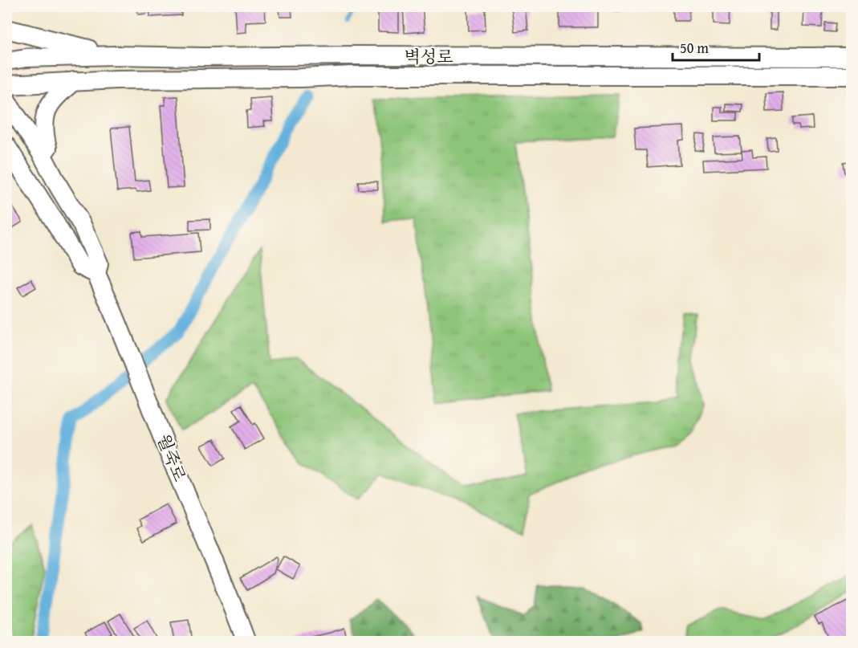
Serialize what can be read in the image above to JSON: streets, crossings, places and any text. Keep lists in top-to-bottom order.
{
  "streets": {
    "main road": ["벽성로", "월죽로"]
  },
  "scale_bar": "50 m"
}
